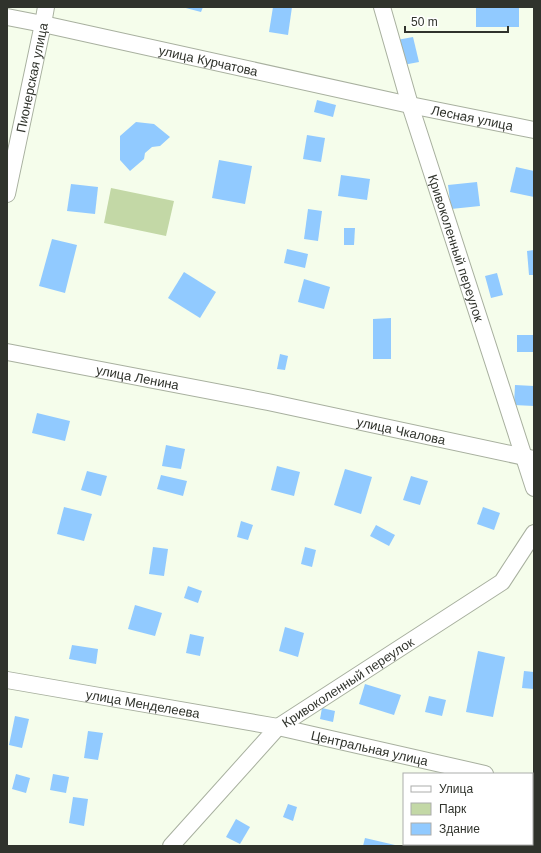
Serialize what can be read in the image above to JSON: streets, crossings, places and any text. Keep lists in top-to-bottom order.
{
  "streets": {
    "street": [
      "улица Курчатова",
      "Пионерская улица",
      "Лесная улица",
      "Кривоколенный переулок",
      "улица Ленина",
      "улица Чкалова",
      "улица Менделеева",
      "Центральная улица"
    ]
  },
  "crossings": [
    ["улица Курчатова", "Пионерская улица"],
    ["улица Курчатова", "Лесная улица"],
    ["улица Курчатова", "Кривоколенный переулок"],
    ["Лесная улица", "Кривоколенный переулок"],
    ["Кривоколенный переулок", "улица Чкалова"],
    ["Кривоколенный переулок", "улица Менделеева"],
    ["Кривоколенный переулок", "Центральная улица"],
    ["улица Ленина", "улица Чкалова"],
    ["улица Менделеева", "Центральная улица"]
  ],
  "legend": ["Улица", "Парк", "Здание"],
  "scale_bar": "50 m"
}
